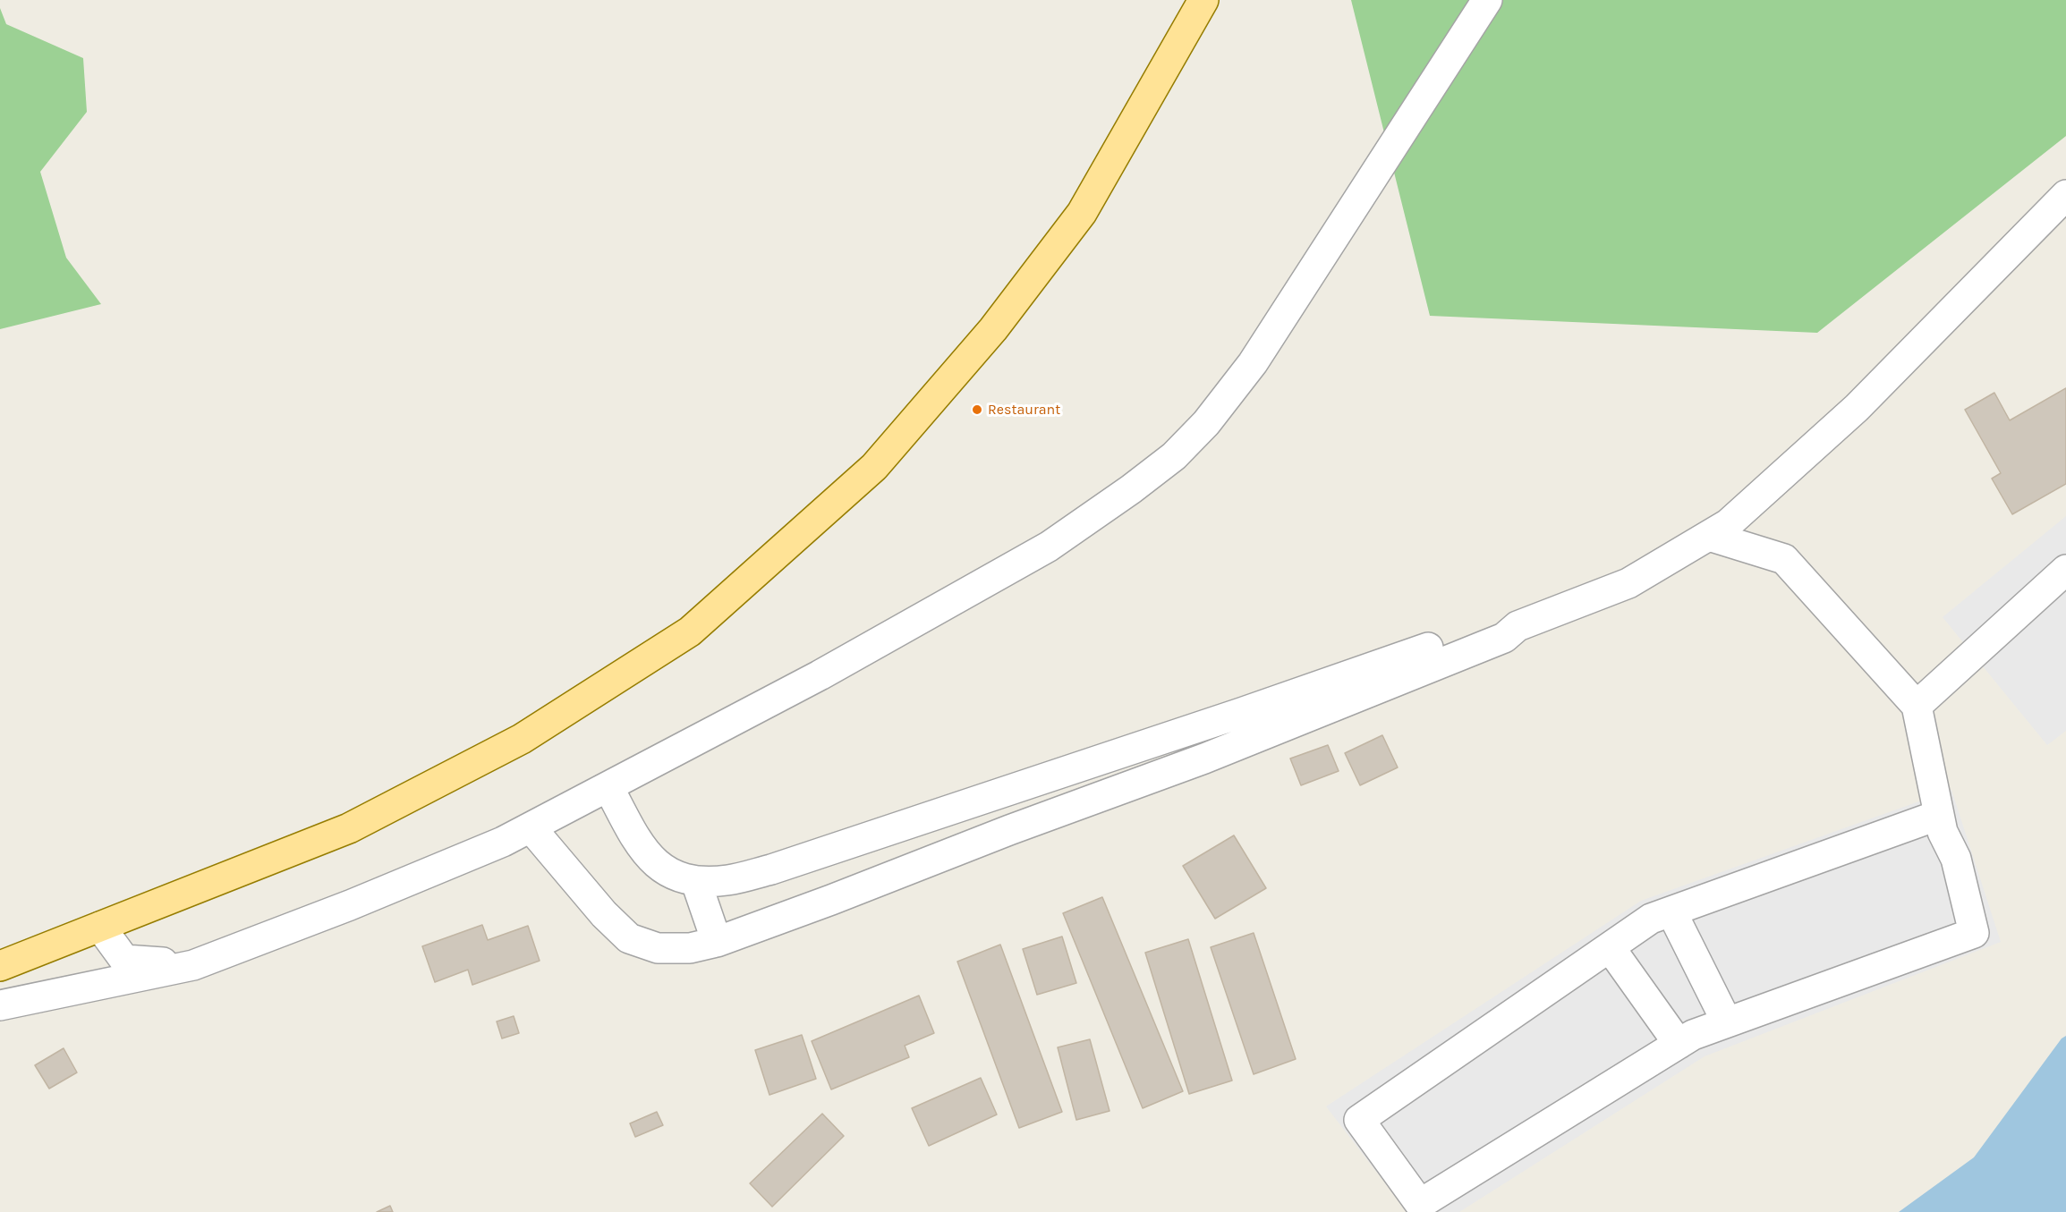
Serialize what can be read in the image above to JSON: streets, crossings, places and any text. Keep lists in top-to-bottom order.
{
  "places": ["Restaurant"]
}
